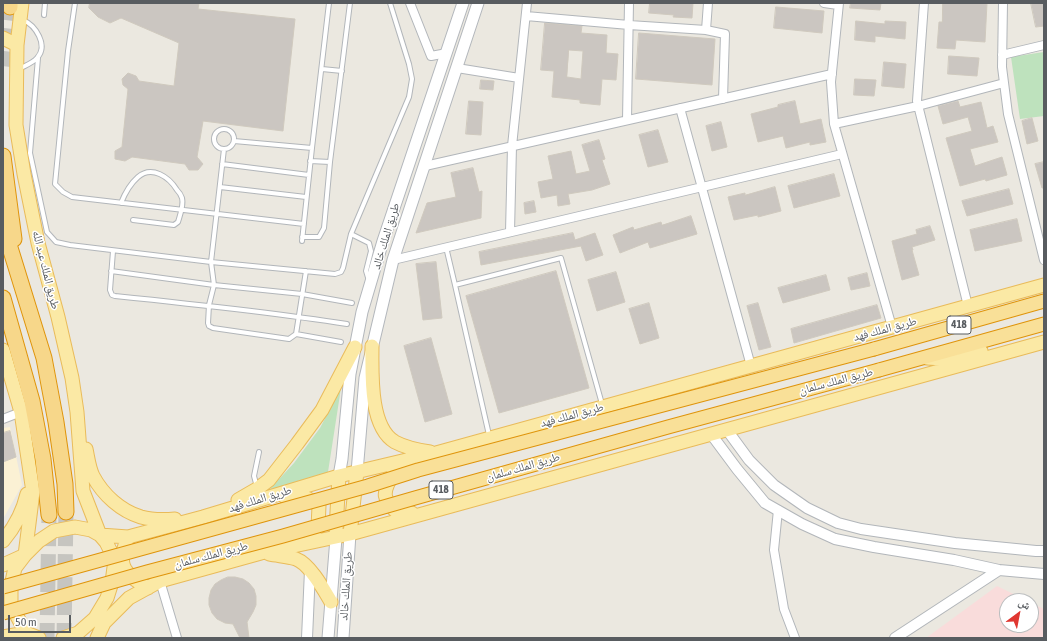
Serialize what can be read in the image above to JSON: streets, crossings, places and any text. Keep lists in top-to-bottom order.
{
  "streets": {
    "highway": ["418", "طريق الملك سلمان"],
    "main road": ["طريق الملك خالد", "طريق الملك عبد الله", "طريق الملك فهد"]
  },
  "crossings": [
    ["طريق الملك خالد", "طريق الملك فهد"],
    ["طريق الملك عبد الله", "طريق الملك فهد"]
  ],
  "scale_bar": "50 m",
  "north": "top right"
}
